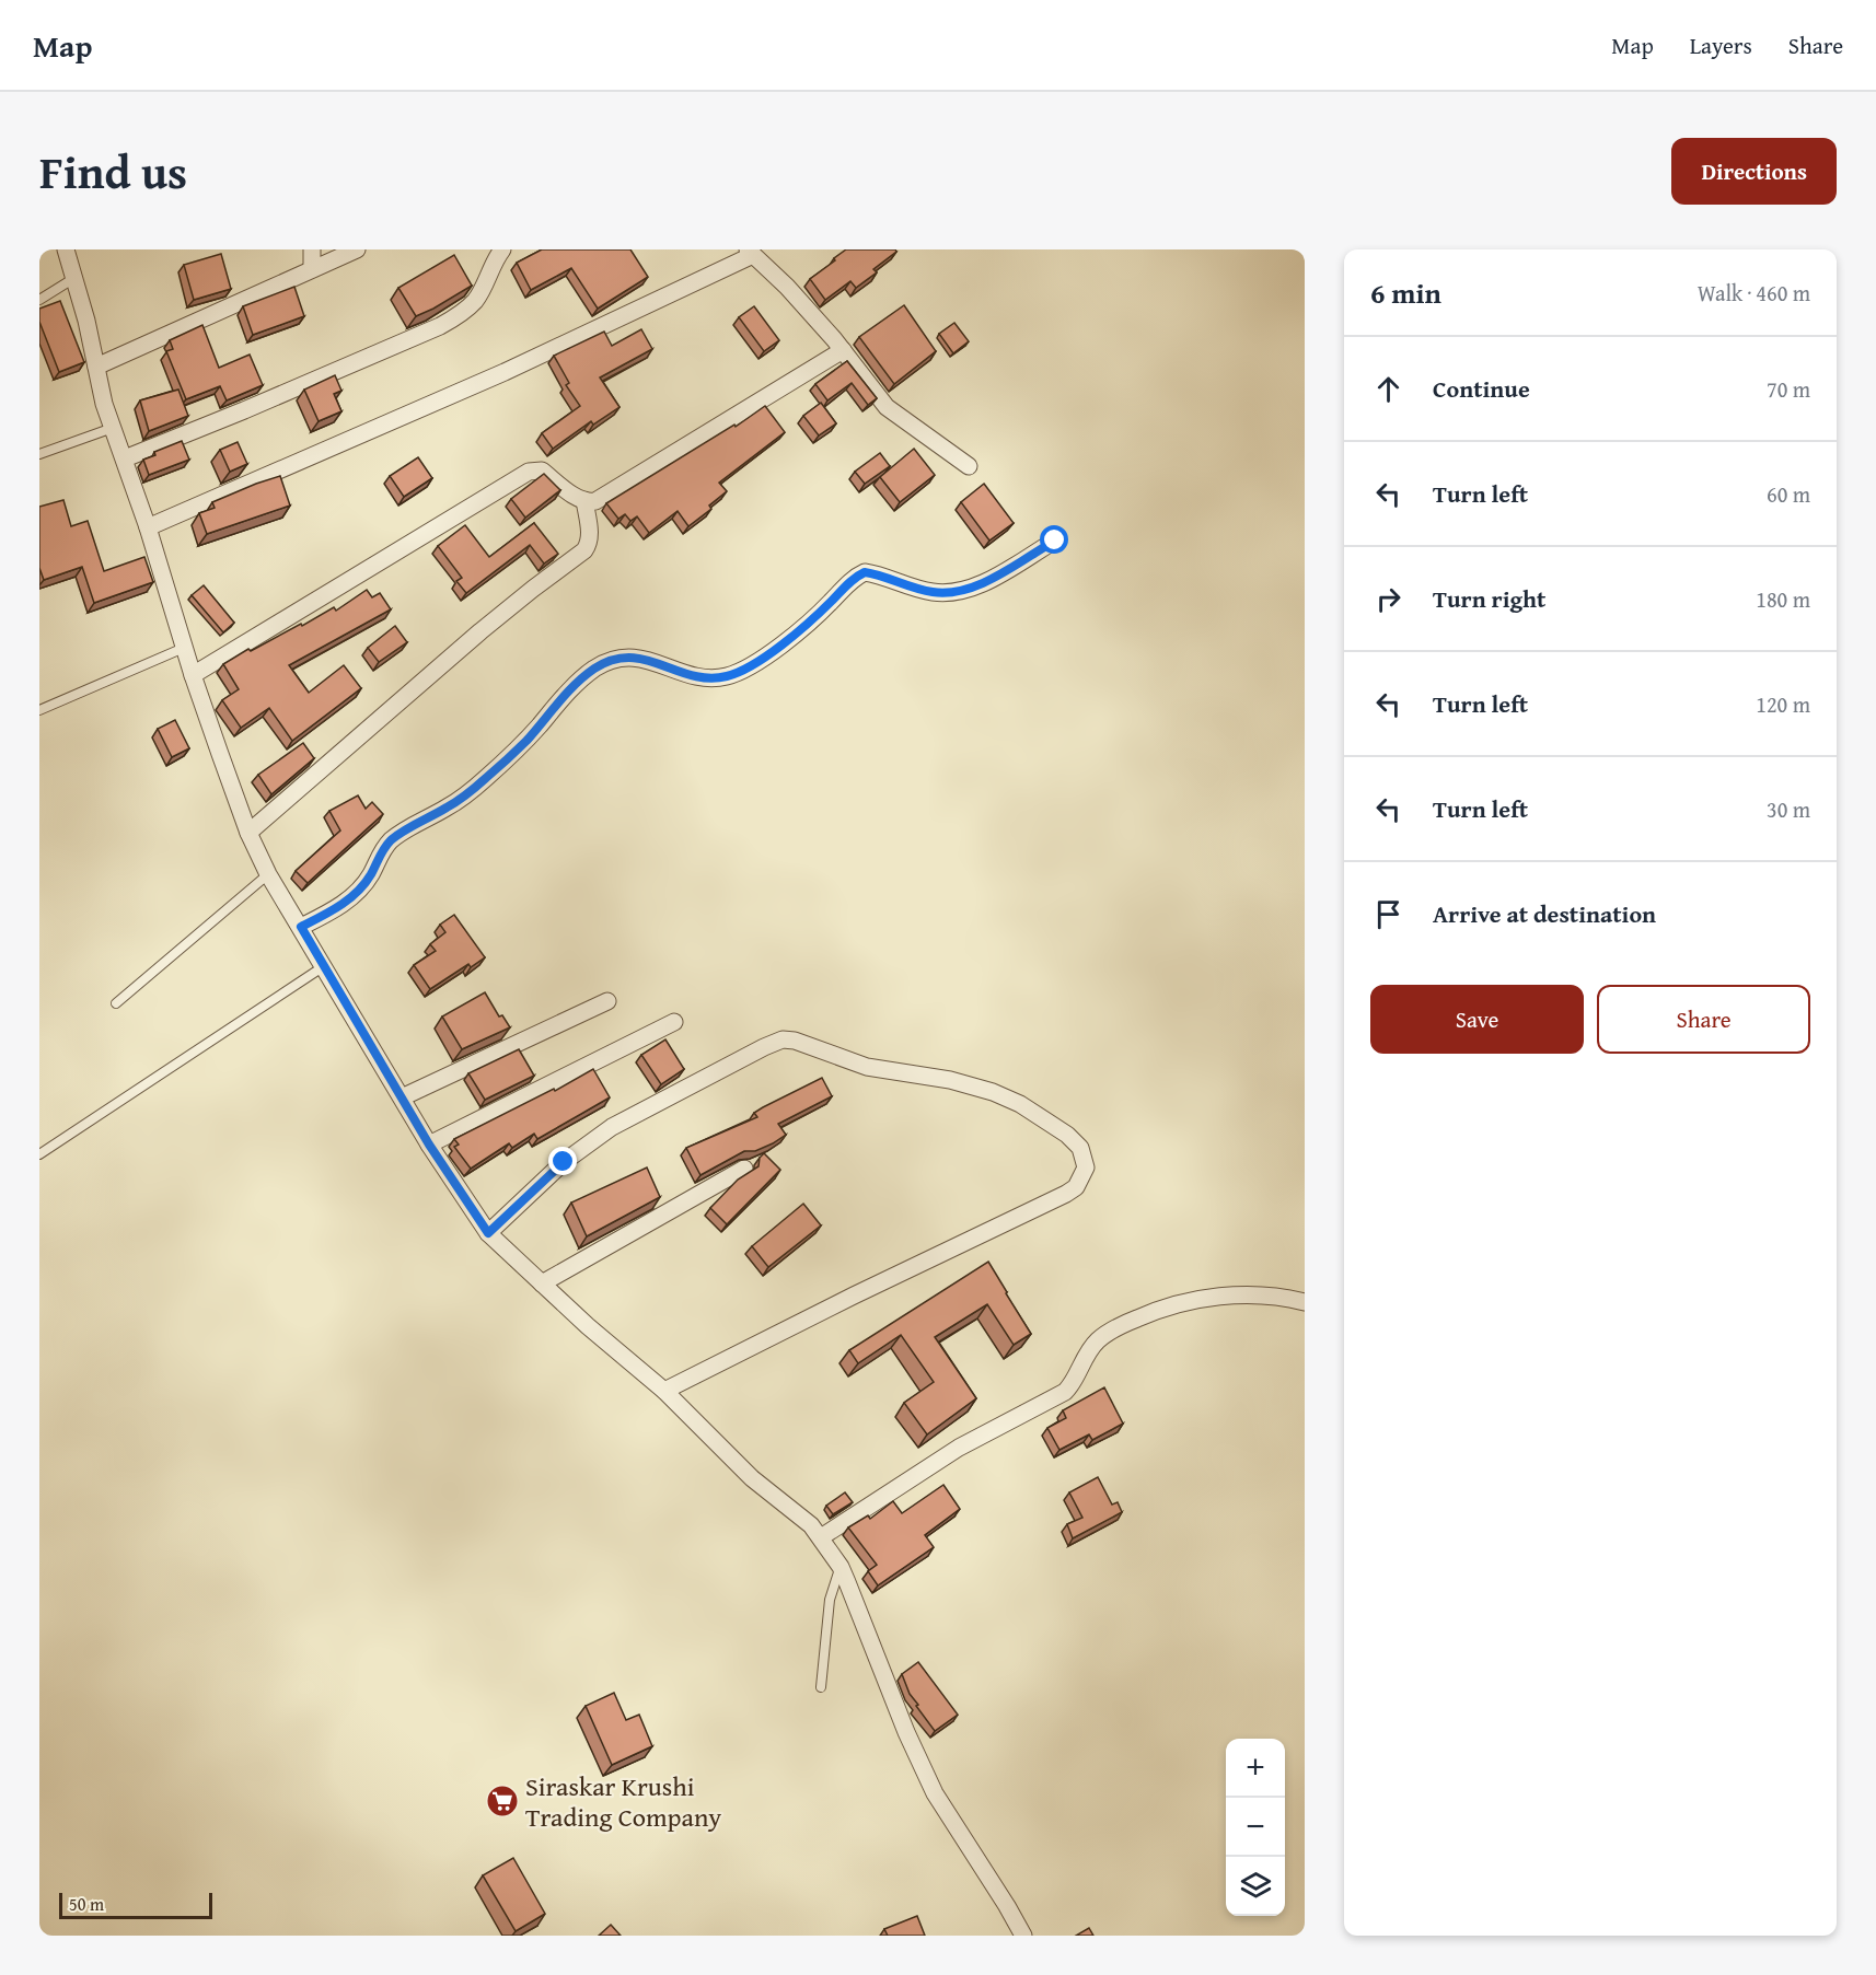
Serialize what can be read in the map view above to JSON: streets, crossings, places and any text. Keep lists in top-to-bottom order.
{
  "places": {
    "supermarket": ["Siraskar Krushi Trading Company"]
  },
  "scale_bar": "50 m",
  "page": {
    "header": "Map",
    "nav": ["Map", "Layers", "Share"],
    "title": "Find us",
    "buttons": [
      "Directions",
      ["Save", "Share"]
    ],
    "heading": ["6 min", "Walk · 460 m"],
    "list": [
      ["Continue", "70 m"],
      ["Turn left", "60 m"],
      ["Turn right", "180 m"],
      ["Turn left", "120 m"],
      ["Turn left", "30 m"],
      "Arrive at destination"
    ],
    "map_buttons": ["+", "−"],
    "scale": "50 m"
  }
}
